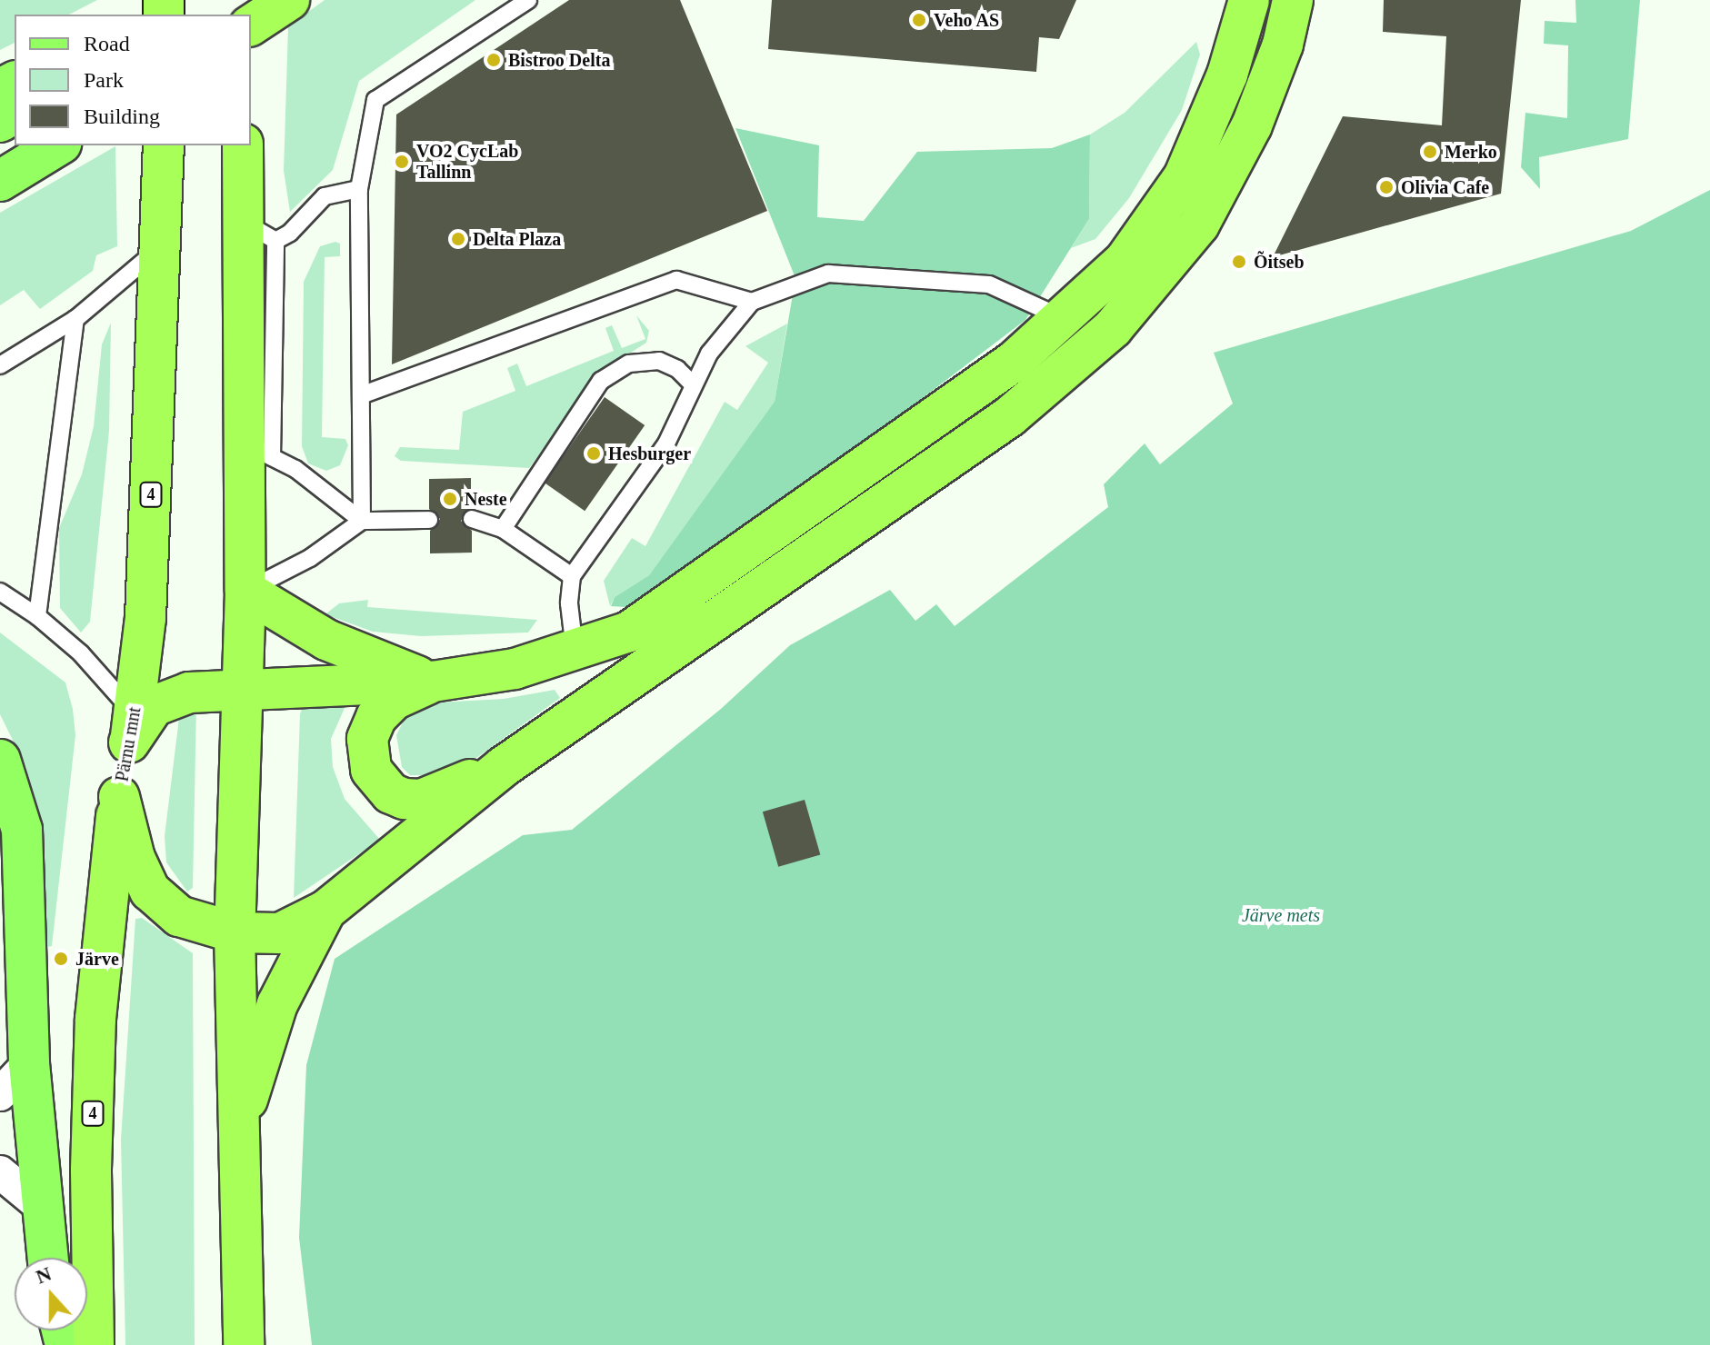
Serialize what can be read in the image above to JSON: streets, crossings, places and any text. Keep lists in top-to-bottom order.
{
  "streets": {
    "highway": ["4", "Pärnu mnt"]
  },
  "parks": ["Järve mets"],
  "places": [
    "Veho AS",
    "Bistroo Delta",
    "Merko",
    "VO2 CycLab Tallinn",
    "Olivia Cafe",
    "Delta Plaza",
    "Õitseb",
    "Hesburger",
    "Neste",
    "Järve"
  ],
  "legend": ["Road", "Park", "Building"],
  "north": "top"
}
